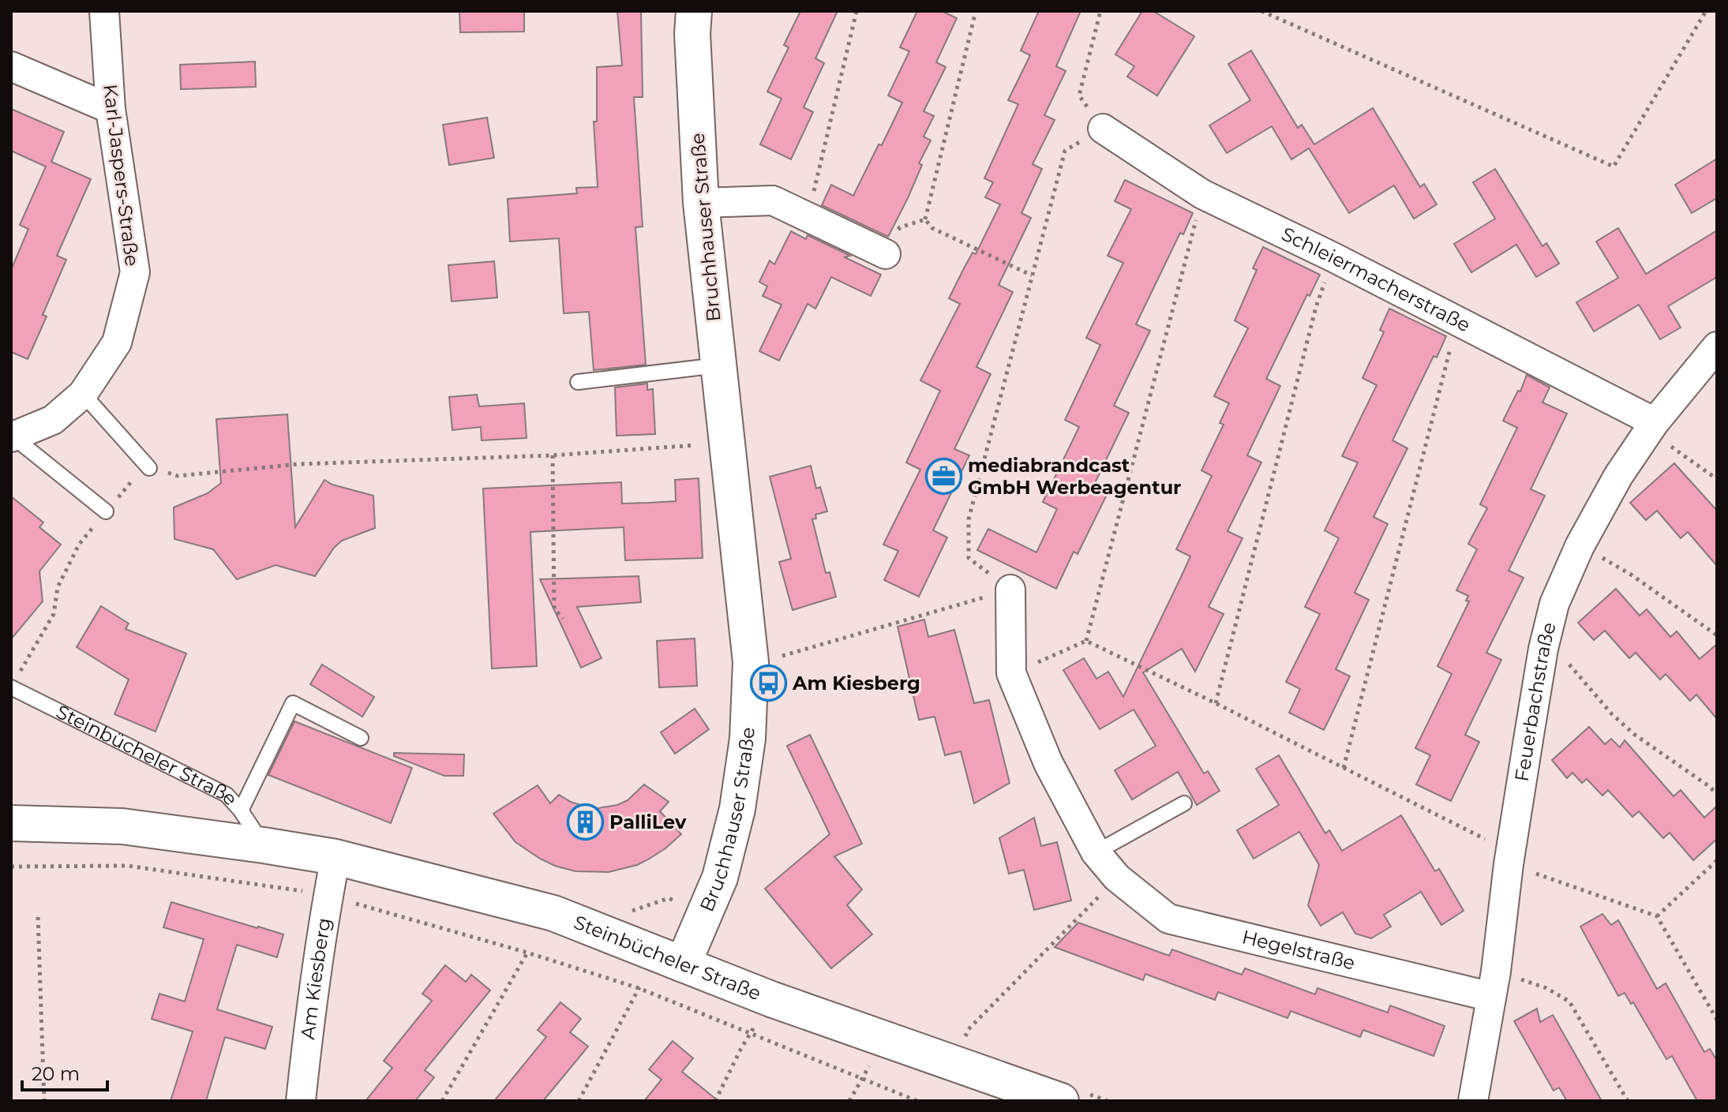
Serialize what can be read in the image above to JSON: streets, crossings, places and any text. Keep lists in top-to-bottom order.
{
  "streets": {
    "street": [
      "Karl-Jaspers-Straße",
      "Bruchhauser Straße",
      "Schleiermacherstraße",
      "Feuerbachstraße",
      "Steinbücheler Straße",
      "Hegelstraße",
      "Am Kiesberg"
    ]
  },
  "crossings": [
    ["Bruchhauser Straße", "Steinbücheler Straße"],
    ["Schleiermacherstraße", "Feuerbachstraße"],
    ["Feuerbachstraße", "Hegelstraße"],
    ["Steinbücheler Straße", "Am Kiesberg"]
  ],
  "places": {
    "office": ["mediabrandcast GmbH Werbeagentur"],
    "bus stop": ["Am Kiesberg"],
    "building": ["PalliLev"]
  },
  "scale_bar": "20 m"
}
